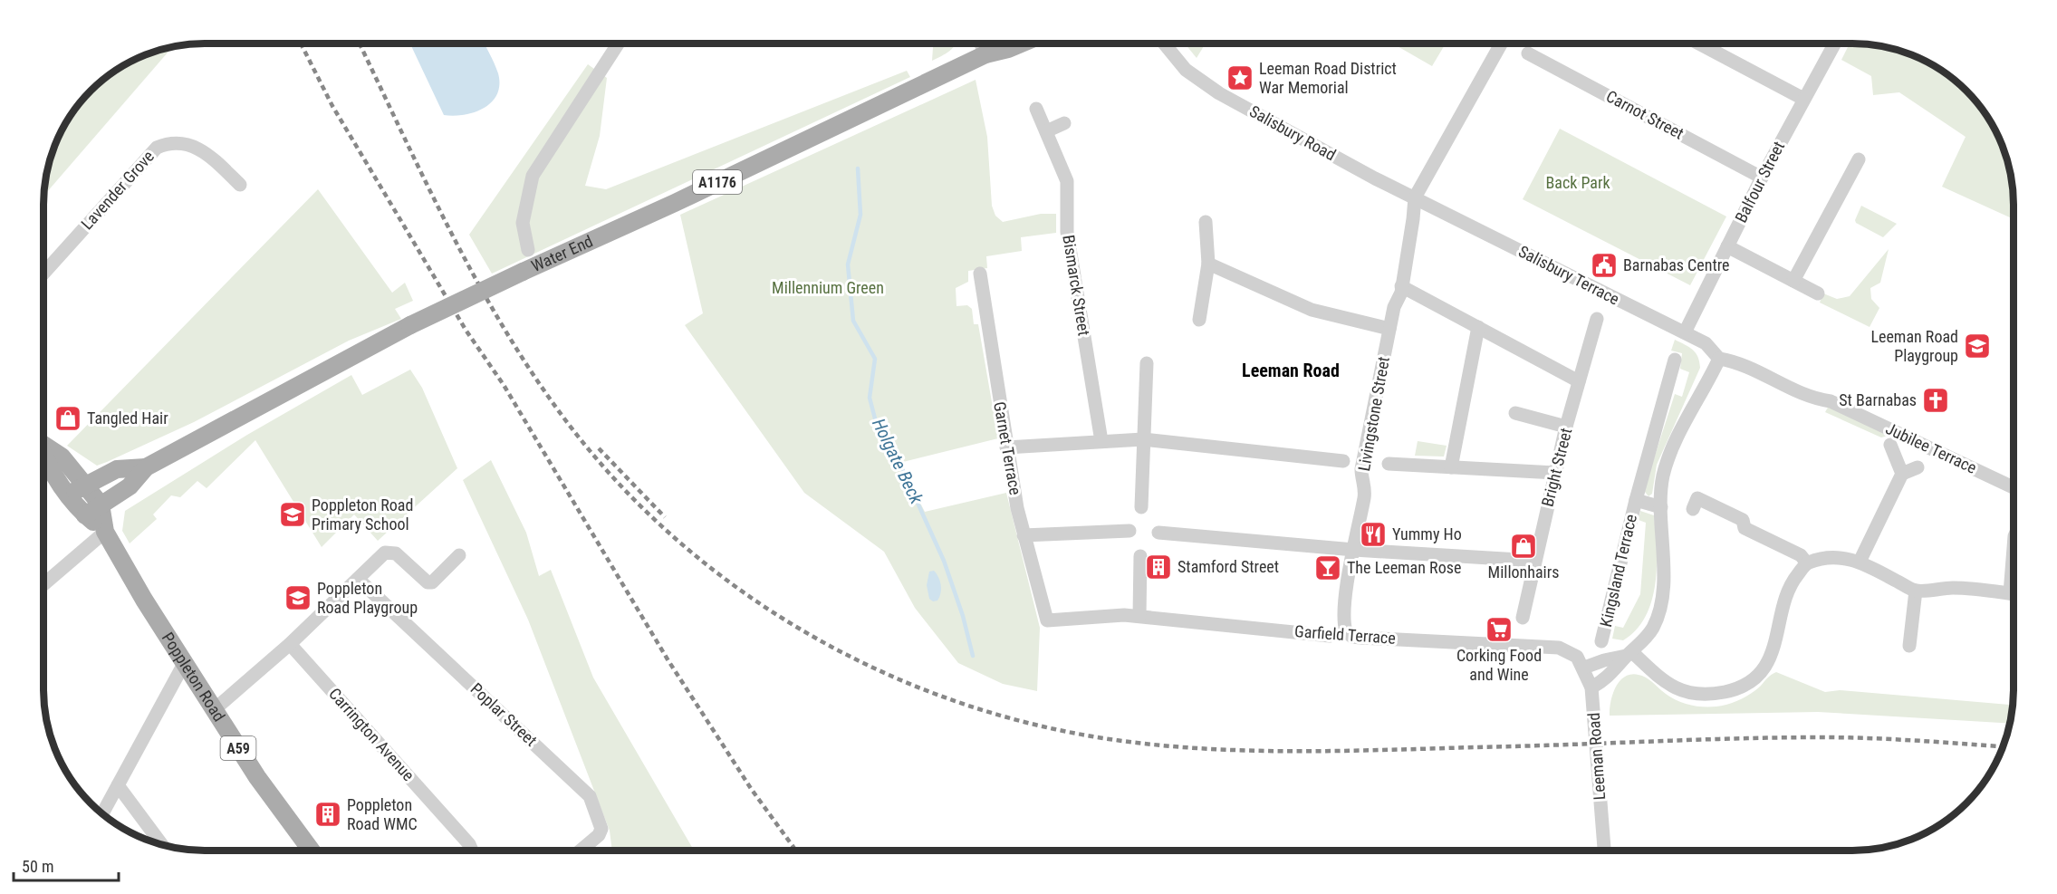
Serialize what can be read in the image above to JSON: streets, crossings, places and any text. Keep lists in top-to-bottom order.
{
  "streets": {
    "main road": [
      "A1176",
      "Water End",
      "Poppleton Road",
      "A59"
    ],
    "street": [
      "Carnot Street",
      "Salisbury Road",
      "Balfour Street",
      "Lavender Grove",
      "Salisbury Terrace",
      "Bismarck Street",
      "Livingstone Street",
      "Garnet Terrace",
      "Jubilee Terrace",
      "Bright Street",
      "Kingsland Terrace",
      "Garfield Terrace",
      "Poplar Street",
      "Carrington Avenue",
      "Leeman Road"
    ]
  },
  "crossings": [
    ["Carnot Street", "Balfour Street"],
    ["Salisbury Road", "Salisbury Terrace"],
    ["Salisbury Road", "Livingstone Street"],
    ["Balfour Street", "Salisbury Terrace"],
    ["Water End", "A59"],
    ["Salisbury Terrace", "Livingstone Street"],
    ["Salisbury Terrace", "Jubilee Terrace"],
    ["Salisbury Terrace", "Kingsland Terrace"],
    ["Livingstone Street", "Garfield Terrace"],
    ["Garnet Terrace", "Garfield Terrace"],
    ["Jubilee Terrace", "Kingsland Terrace"],
    ["Kingsland Terrace", "Leeman Road"],
    ["Garfield Terrace", "Leeman Road"],
    ["Poppleton Road", "A59"]
  ],
  "districts": ["Leeman Road"],
  "water": ["Holgate Beck"],
  "parks": ["Back Park", "Millennium Green"],
  "places": {
    "place": ["Leeman Road District War Memorial"],
    "public building": ["Barnabas Centre"],
    "school or university": ["Leeman Road Playgroup", "Poppleton Road Primary School", "Poppleton Road Playgroup"],
    "church": ["St Barnabas"],
    "shop": ["Tangled Hair", "Millonhairs"],
    "restaurant": ["Yummy Ho"],
    "building": ["Stamford Street", "Poppleton Road WMC"],
    "bar": ["The Leeman Rose"],
    "supermarket": ["Corking Food and Wine"]
  },
  "scale_bar": "50 m"
}
